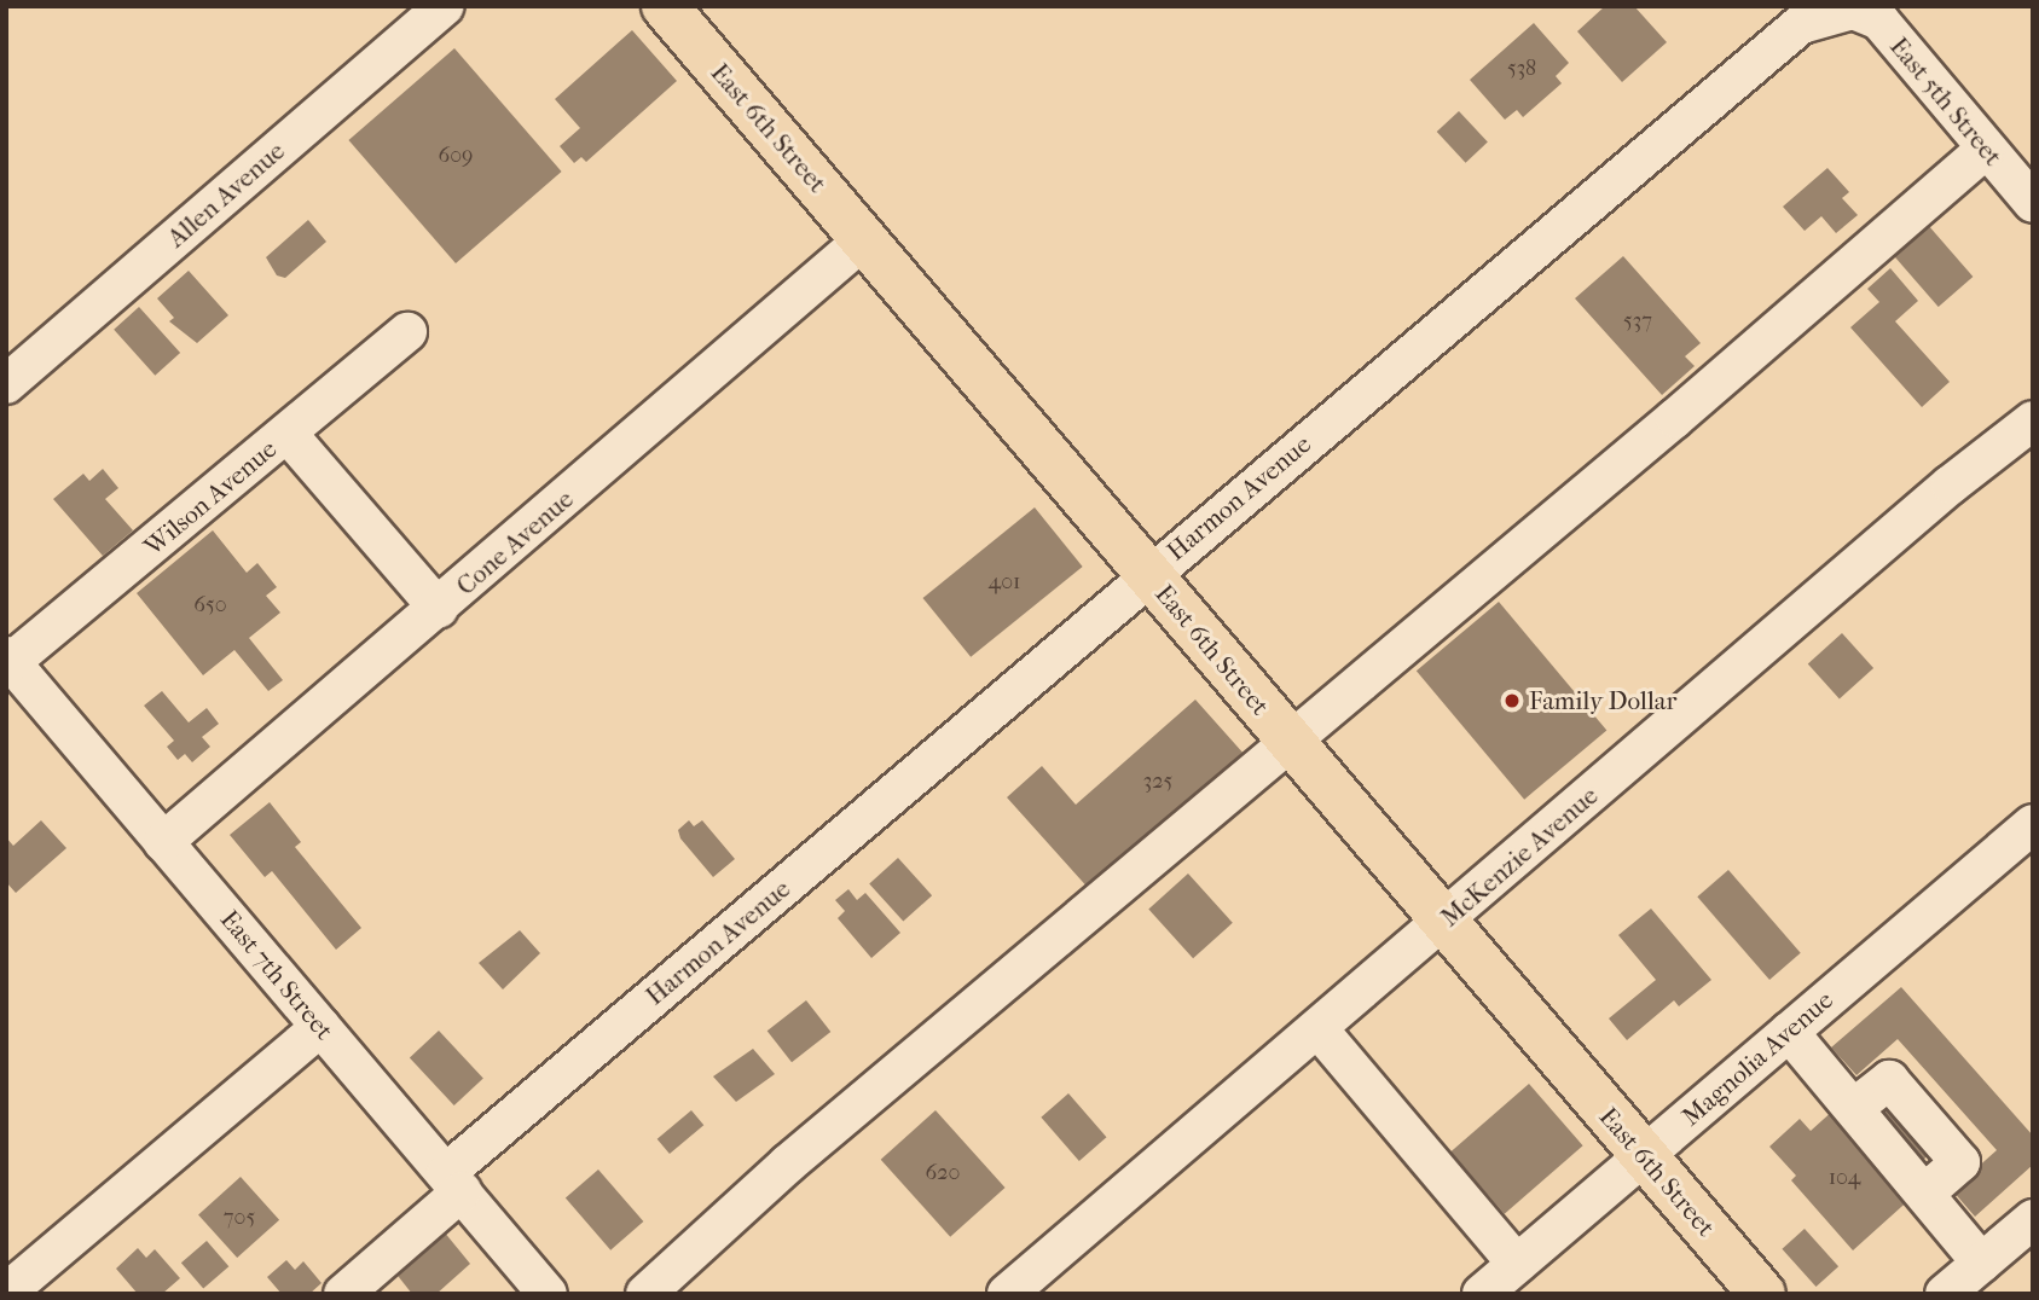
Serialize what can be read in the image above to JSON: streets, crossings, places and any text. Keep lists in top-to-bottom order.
{
  "streets": {
    "main road": ["East 6th Street"],
    "street": [
      "East 5th Street",
      "Allen Avenue",
      "Wilson Avenue",
      "Harmon Avenue",
      "Cone Avenue",
      "McKenzie Avenue",
      "East 7th Street",
      "Magnolia Avenue"
    ]
  },
  "crossings": [
    ["East 5th Street", "Harmon Avenue"],
    ["East 6th Street", "Harmon Avenue"],
    ["East 6th Street", "Cone Avenue"],
    ["East 6th Street", "McKenzie Avenue"],
    ["East 6th Street", "Magnolia Avenue"],
    ["Wilson Avenue", "East 7th Street"],
    ["Harmon Avenue", "East 7th Street"],
    ["Cone Avenue", "East 7th Street"]
  ],
  "places": ["Family Dollar"],
  "house_numbers": [
    "538",
    "609",
    "537",
    "401",
    "650",
    "325",
    "620",
    "104",
    "705"
  ]
}
